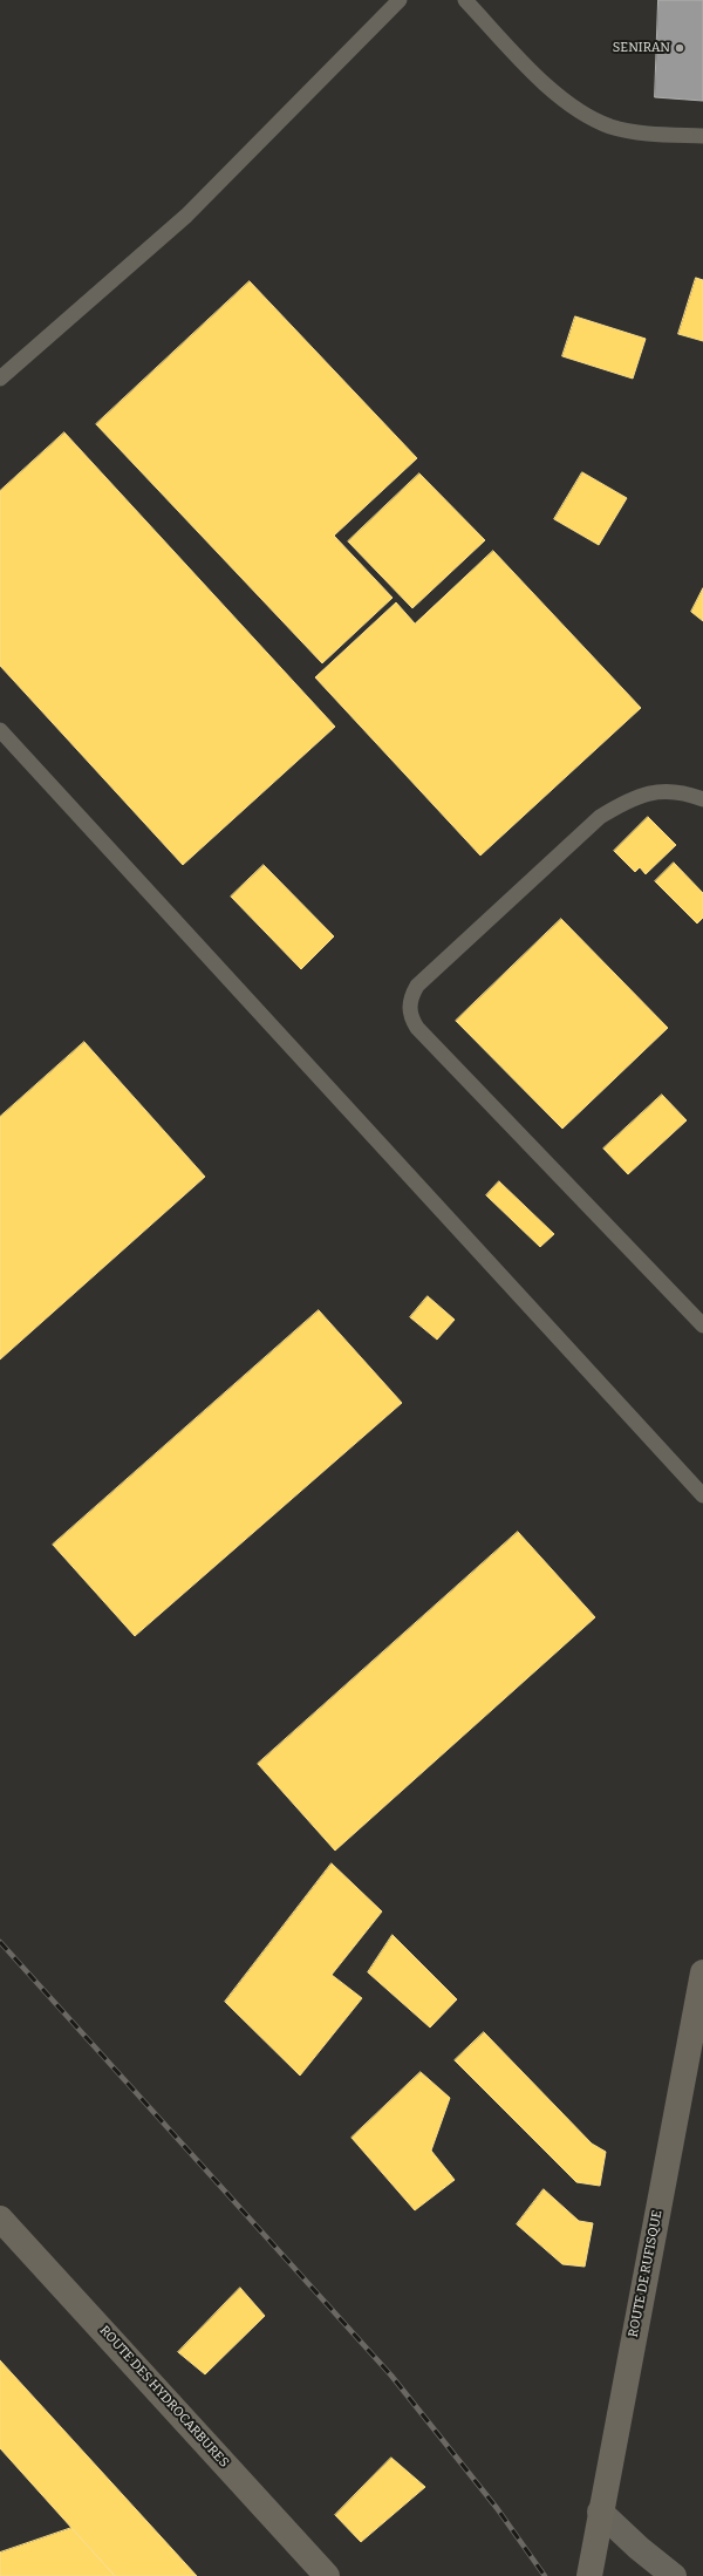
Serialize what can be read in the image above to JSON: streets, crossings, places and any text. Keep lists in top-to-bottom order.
{
  "streets": {
    "main road": ["ROUTE DE RUFISQUE", "ROUTE DES HYDROCARBURES"]
  },
  "places": ["SENIRAN"]
}
